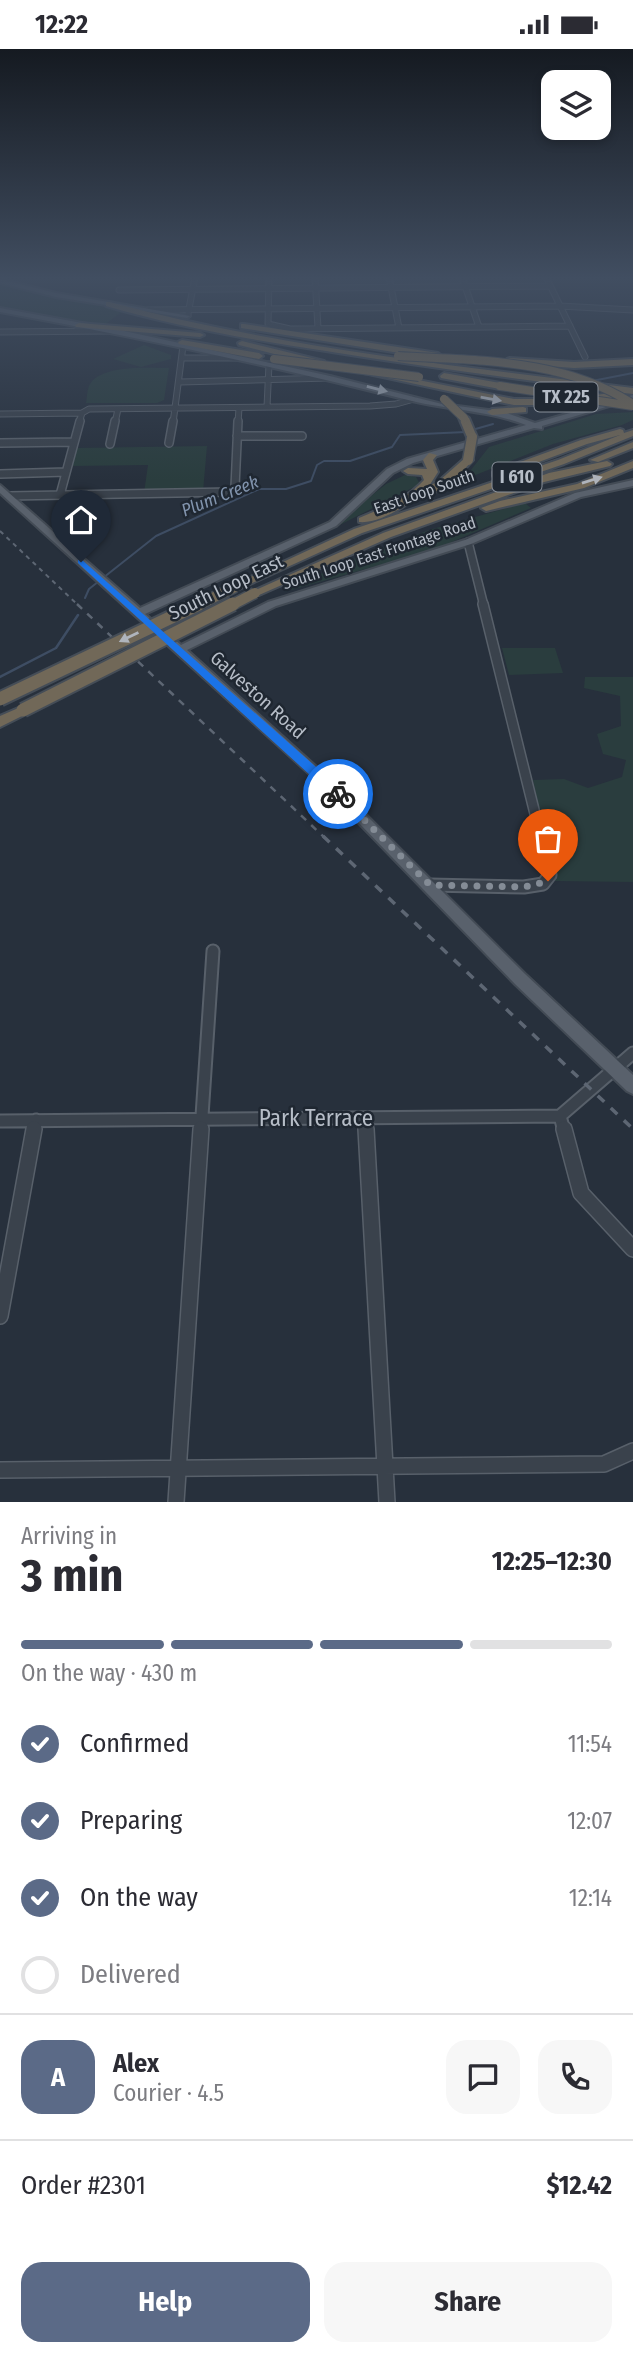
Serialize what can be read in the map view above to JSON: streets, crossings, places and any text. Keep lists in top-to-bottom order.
{
  "streets": {
    "highway": [
      "TX 225",
      "I 610",
      "East Loop South",
      "South Loop East"
    ],
    "main road": ["South Loop East Frontage Road", "Galveston Road"],
    "street": ["Park Terrace"]
  },
  "crossings": [
    ["TX 225", "South Loop East Frontage Road"],
    ["East Loop South", "South Loop East"],
    ["South Loop East Frontage Road", "Galveston Road"]
  ],
  "water": ["Plum Creek"],
  "page": {
    "status": "12:22",
    "heading": ["3 min", "Arriving in", "12:25–12:30"],
    "panel": [
      "Alex",
      "Courier · 4.5",
      "Order #2301",
      "$12.42"
    ],
    "bar": "On the way · 430 m",
    "list": [
      ["Confirmed", "11:54"],
      ["Preparing", "12:07"],
      ["On the way", "12:14"],
      "Delivered"
    ],
    "round": "A",
    "buttons": ["Help", "Share"]
  }
}
